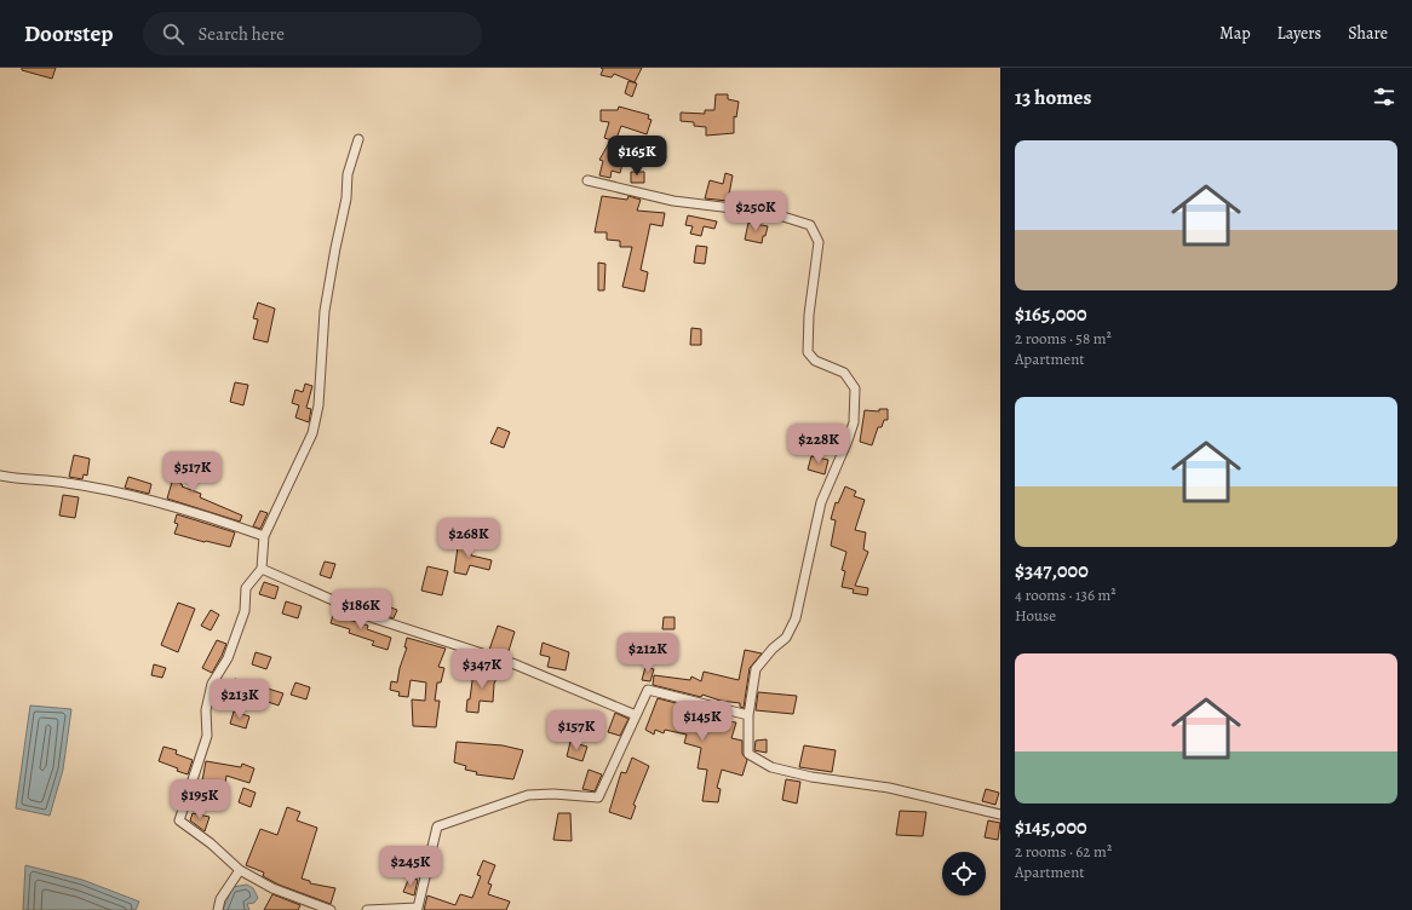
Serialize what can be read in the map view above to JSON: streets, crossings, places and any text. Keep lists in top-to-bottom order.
{
  "page": {
    "header": "Doorstep",
    "search": "Search here",
    "nav": ["Map", "Layers", "Share"],
    "heading": "13 homes",
    "list": [
      {
        "name": "$165,000",
        "note": "2 rooms · 58 m² · Apartment"
      },
      {
        "name": "$347,000",
        "note": "4 rooms · 136 m² · House"
      },
      {
        "name": "$145,000",
        "note": "2 rooms · 62 m² · Apartment"
      }
    ],
    "price": [
      "$165K",
      "$250K",
      "$228K",
      "$517K",
      "$268K",
      "$186K",
      "$212K",
      "$347K",
      "$213K",
      "$145K",
      "$157K",
      "$195K",
      "$245K"
    ]
  }
}
